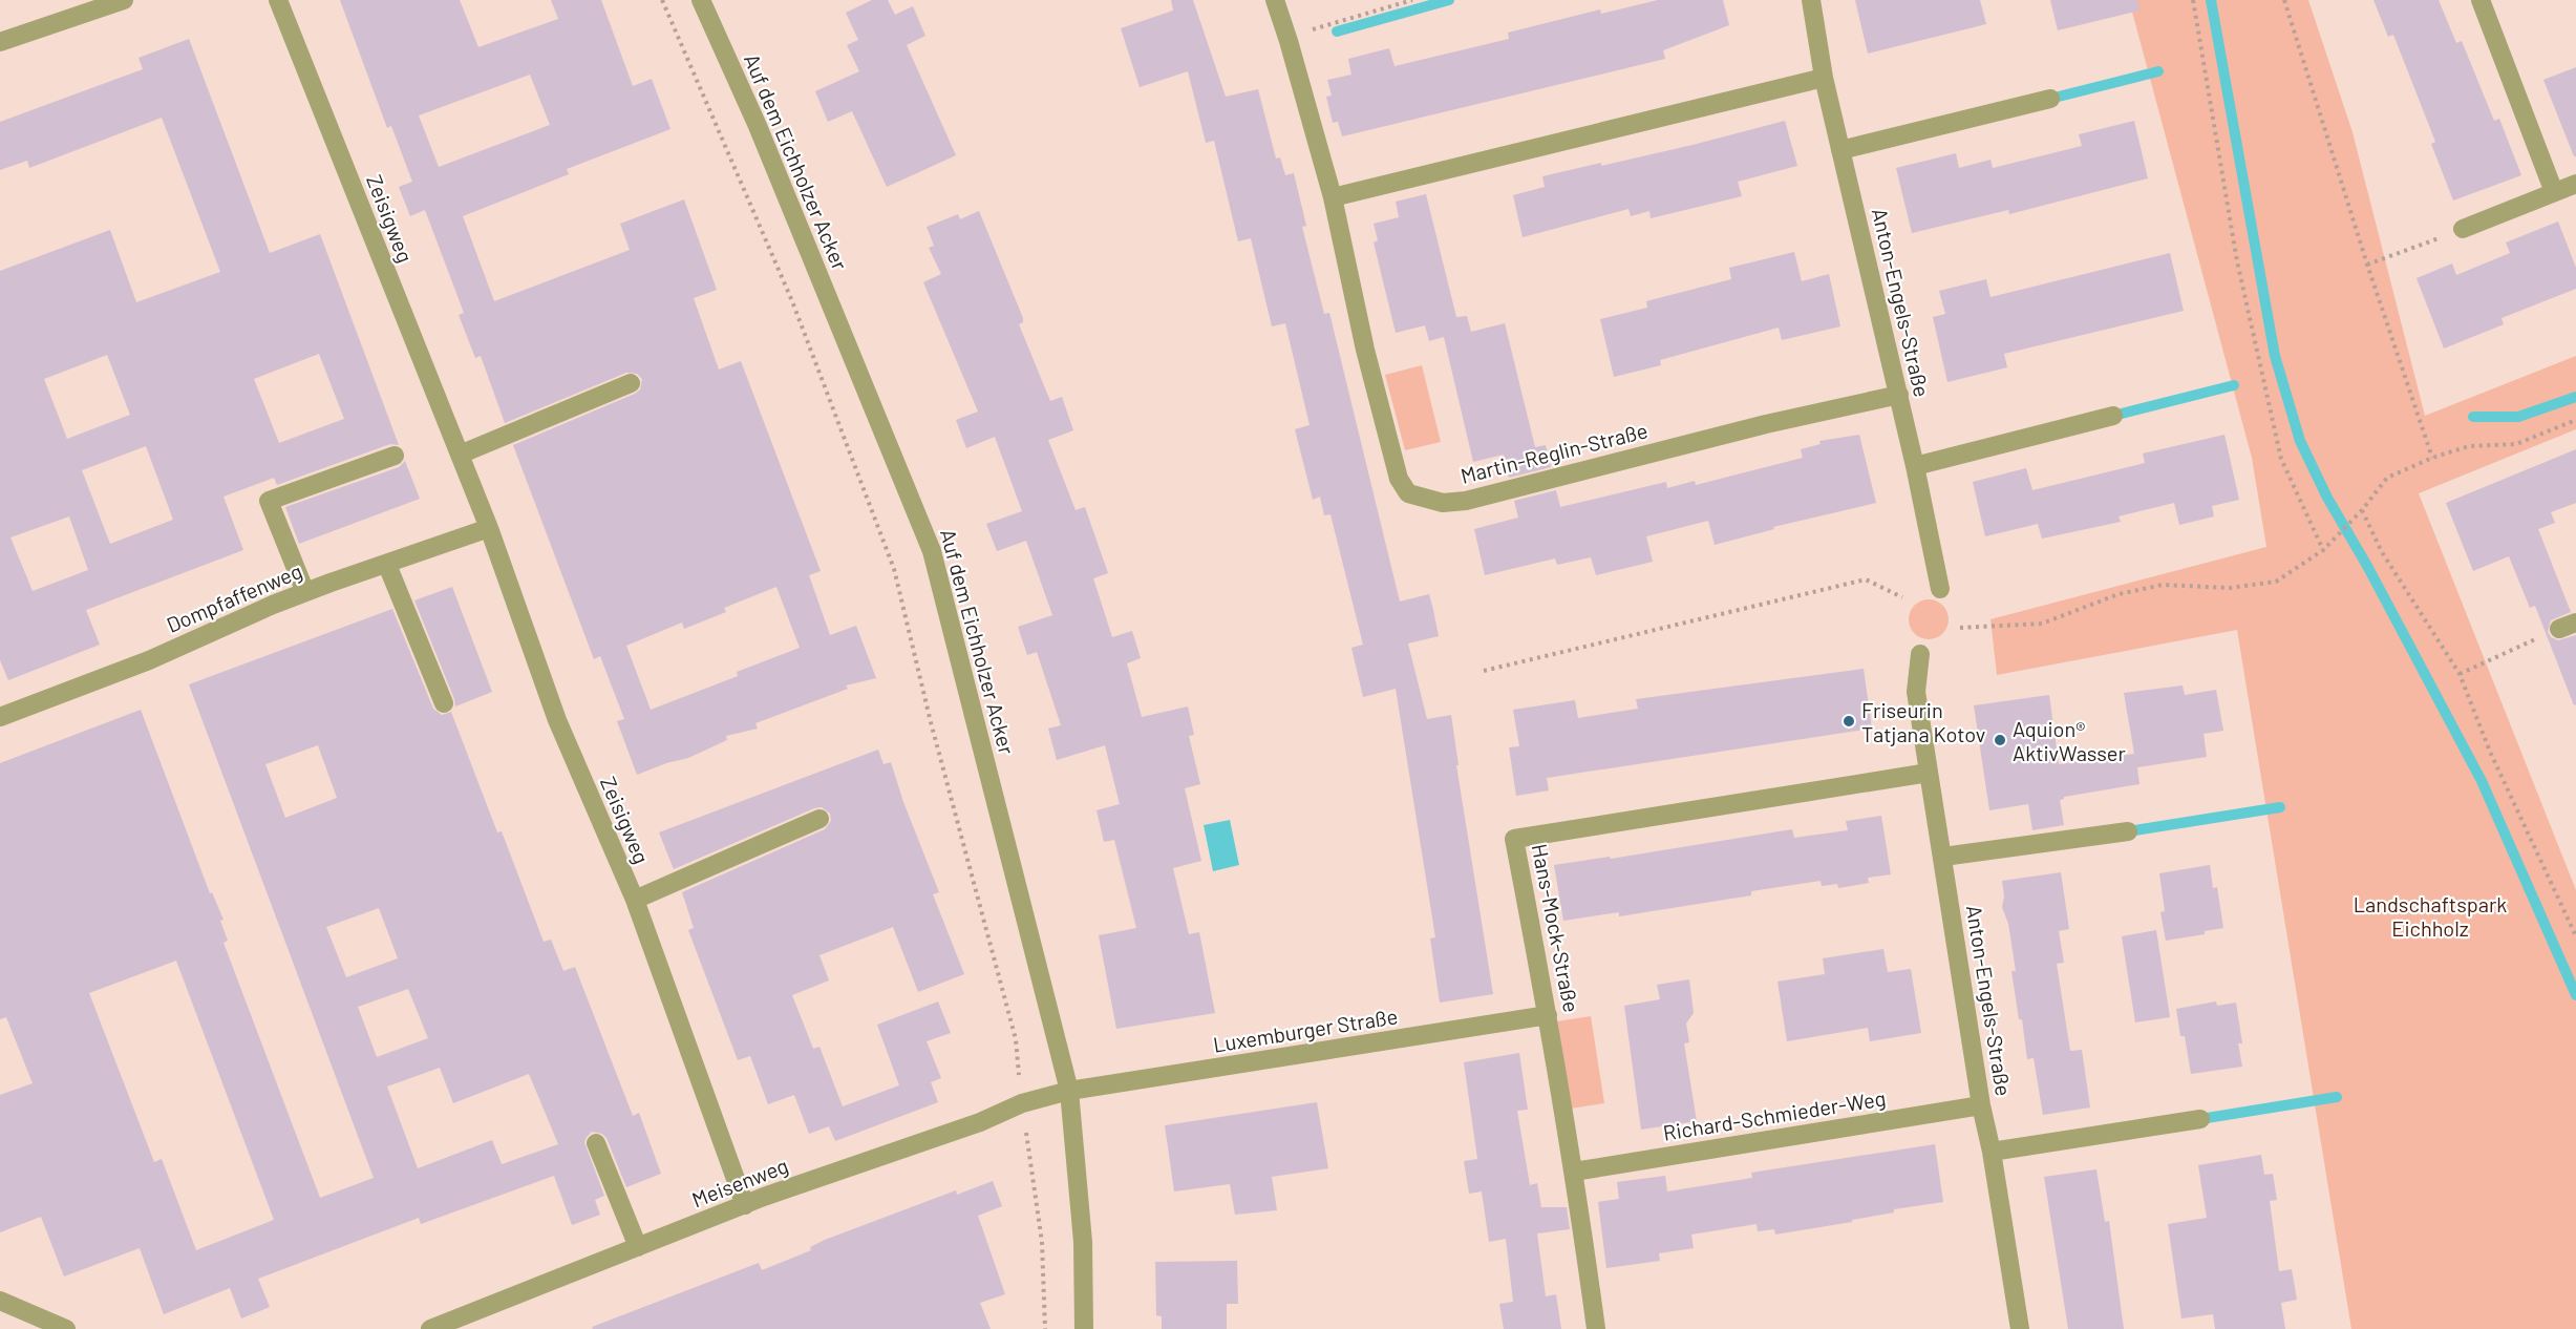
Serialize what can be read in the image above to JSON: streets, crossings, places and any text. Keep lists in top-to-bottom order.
{
  "streets": {
    "street": [
      "Auf dem Eichholzer Acker",
      "Zeisigweg",
      "Anton-Engels-Straße",
      "Martin-Reglin-Straße",
      "Dompfaffenweg",
      "Hans-Mock-Straße",
      "Luxemburger Straße",
      "Richard-Schmieder-Weg",
      "Meisenweg"
    ]
  },
  "crossings": [
    ["Auf dem Eichholzer Acker", "Luxemburger Straße"],
    ["Auf dem Eichholzer Acker", "Meisenweg"],
    ["Zeisigweg", "Dompfaffenweg"],
    ["Zeisigweg", "Meisenweg"],
    ["Anton-Engels-Straße", "Martin-Reglin-Straße"],
    ["Anton-Engels-Straße", "Hans-Mock-Straße"],
    ["Anton-Engels-Straße", "Richard-Schmieder-Weg"],
    ["Hans-Mock-Straße", "Luxemburger Straße"],
    ["Hans-Mock-Straße", "Richard-Schmieder-Weg"],
    ["Luxemburger Straße", "Meisenweg"]
  ],
  "parks": ["Landschaftspark Eichholz"],
  "places": ["Friseurin Tatjana Kotov", "Aquion® AktivWasser"]
}
